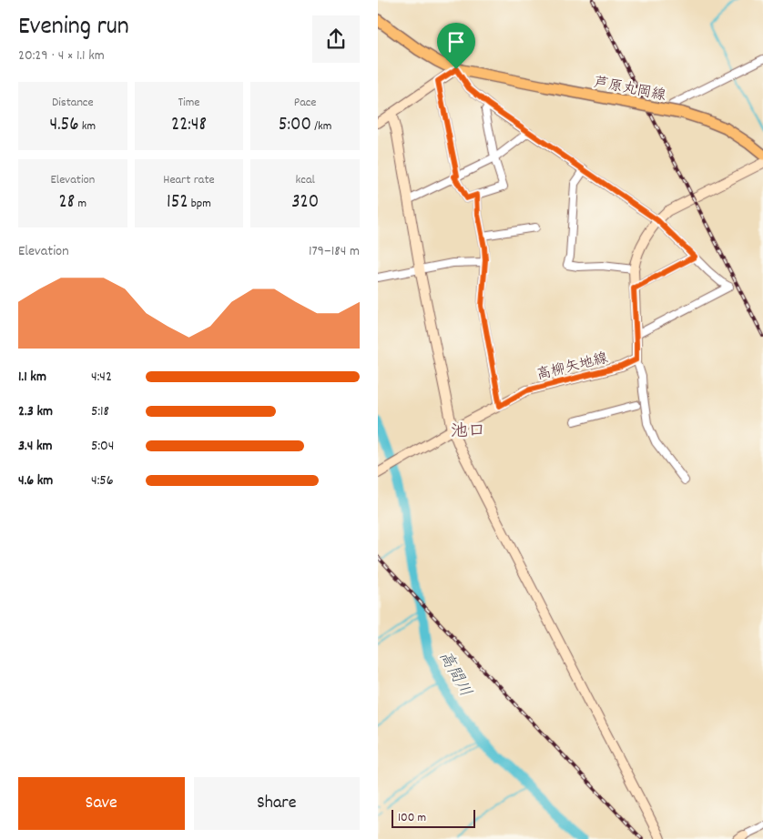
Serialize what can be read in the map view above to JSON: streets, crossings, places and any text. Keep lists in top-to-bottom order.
{
  "streets": {
    "main road": ["芦原丸岡線"],
    "street": ["高柳矢地線"]
  },
  "districts": ["池口"],
  "water": ["高間川"],
  "scale_bar": "100 m",
  "page": {
    "heading": ["Evening run", "20:29 · 4 × 1.1 km"],
    "stats": [
      ["Distance", "4.56 km"],
      ["Time", "22:48"],
      ["Pace", "5:00 /km"],
      ["Elevation", "28 m"],
      ["Heart rate", "152 bpm"],
      ["kcal", "320"]
    ],
    "chart": ["Elevation", "179–184 m"],
    "list": [
      {
        "name": "1.1 km",
        "note": "4:42"
      },
      {
        "name": "2.3 km",
        "note": "5:18"
      },
      {
        "name": "3.4 km",
        "note": "5:04"
      },
      {
        "name": "4.6 km",
        "note": "4:56"
      }
    ],
    "buttons": ["Save", "Share"],
    "scale": "100 m"
  }
}
